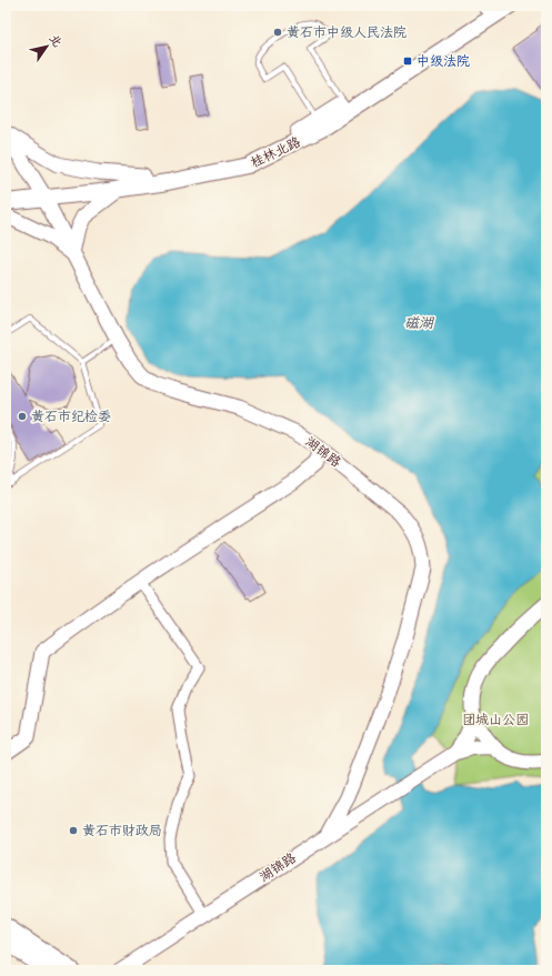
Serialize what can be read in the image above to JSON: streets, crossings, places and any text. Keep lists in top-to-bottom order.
{
  "streets": {
    "main road": ["桂林北路"],
    "street": ["湖锦路"]
  },
  "crossings": [
    ["桂林北路", "湖锦路"]
  ],
  "water": ["磁湖"],
  "parks": ["团城山公园"],
  "places": {
    "other": ["黄石市中级人民法院", "黄石市纪检委", "黄石市财政局"],
    "transit": ["中级法院"]
  },
  "north": "top right"
}
